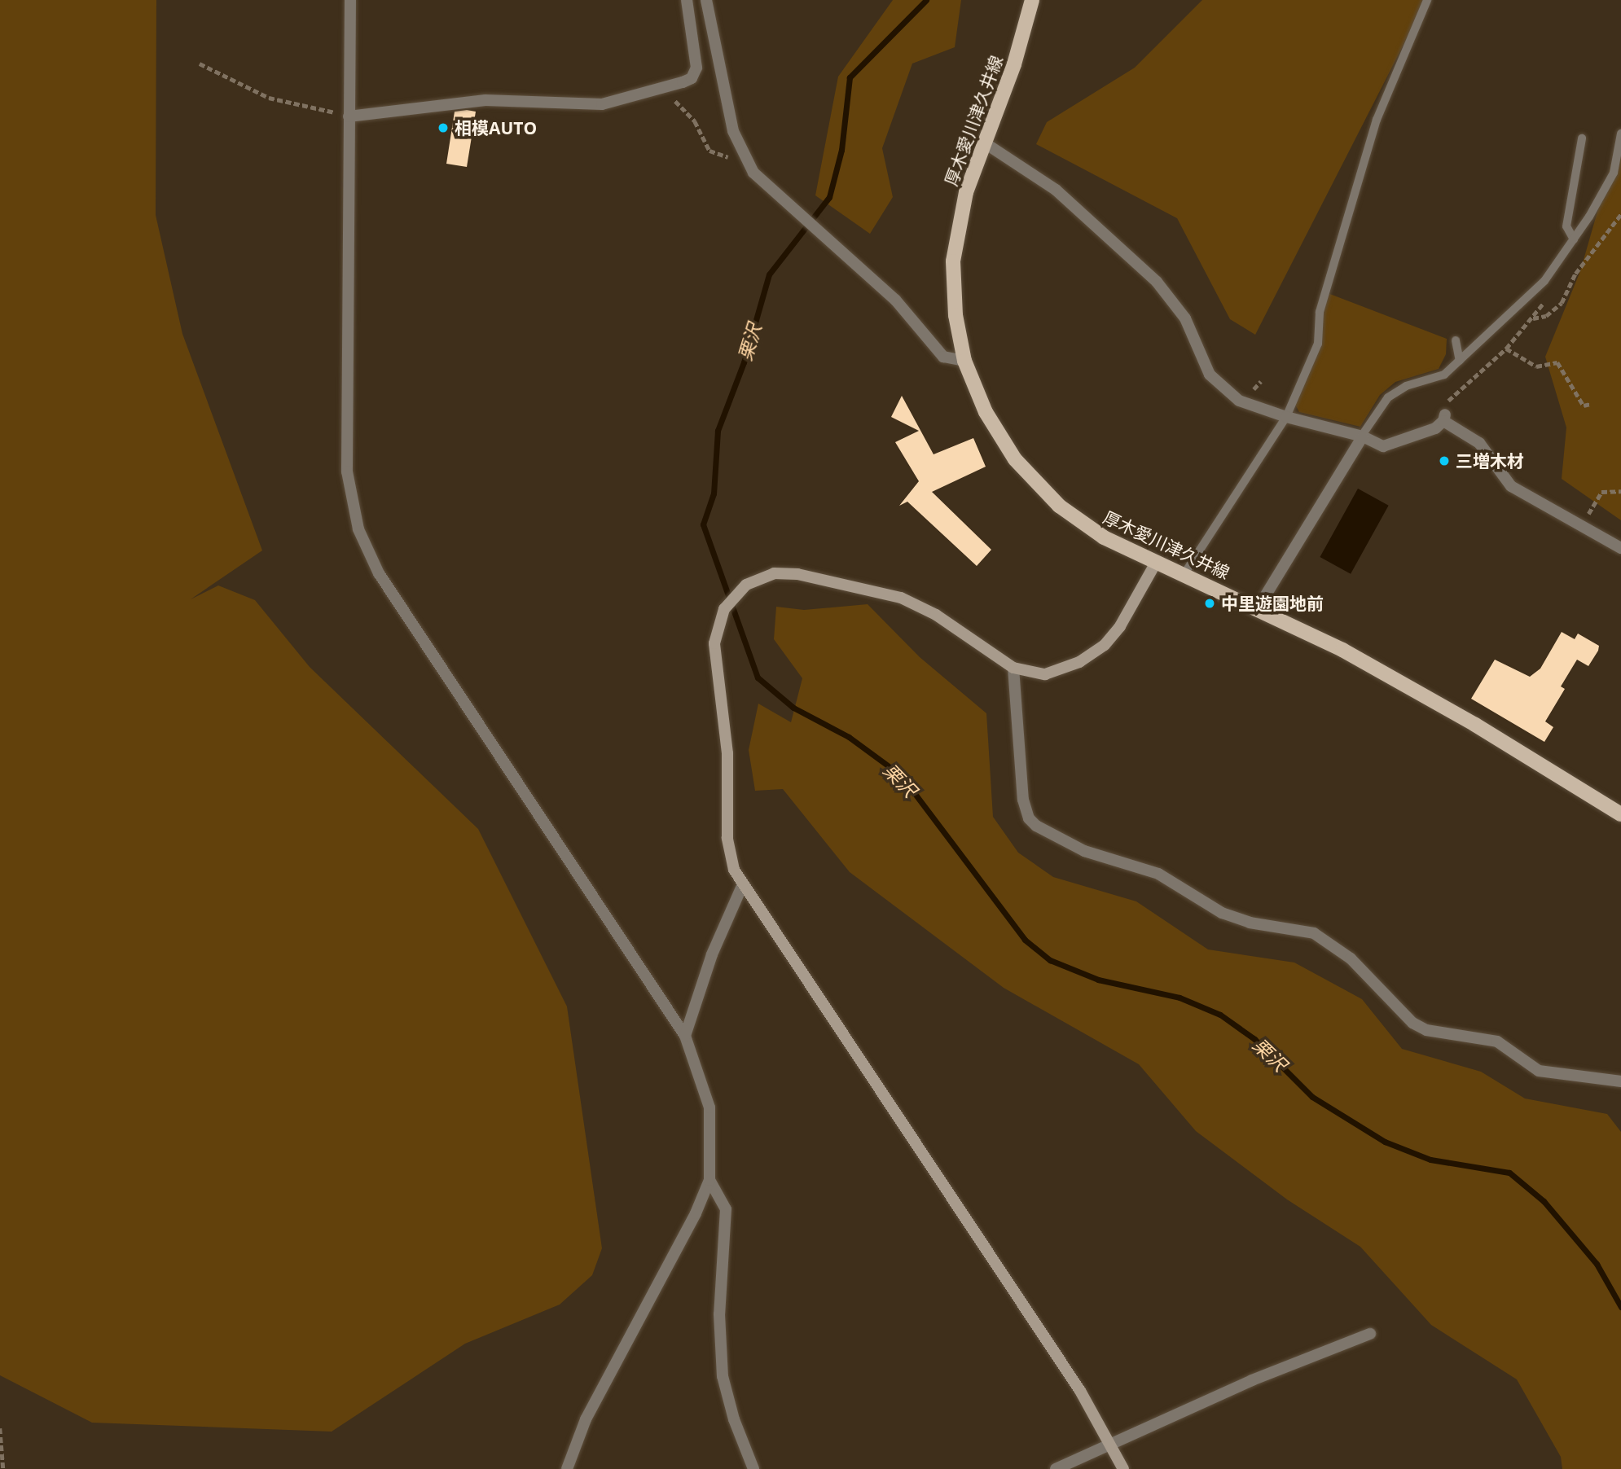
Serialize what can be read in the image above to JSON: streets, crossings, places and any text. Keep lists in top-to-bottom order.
{
  "streets": {
    "main road": ["厚木愛川津久井線"]
  },
  "water": ["栗沢"],
  "places": ["相模AUTO", "三増木材", "中里遊園地前"]
}
